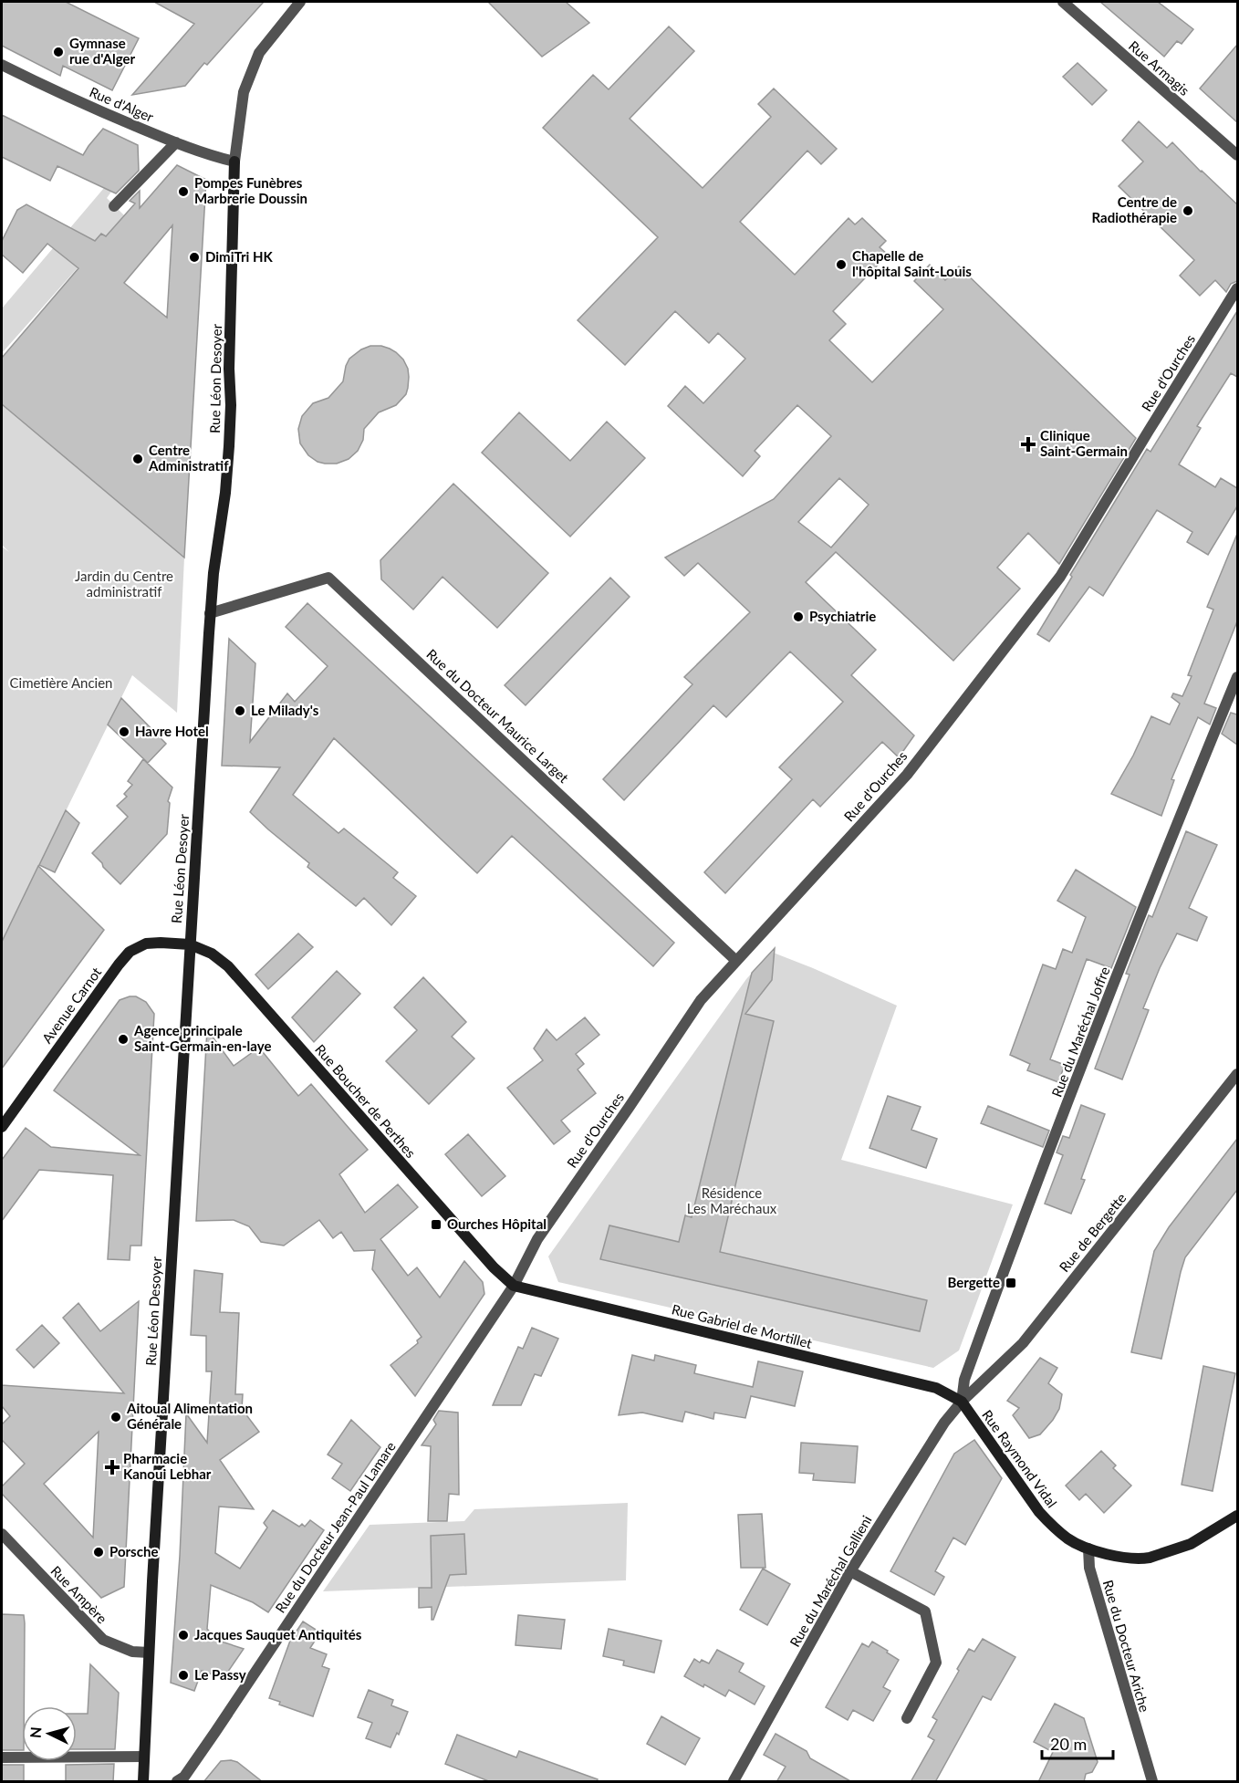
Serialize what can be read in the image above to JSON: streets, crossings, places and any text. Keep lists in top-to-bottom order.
{
  "streets": {
    "street": [
      "Rue Armagis",
      "Rue d'Alger",
      "Rue d'Ourches",
      "Rue Léon Desoyer",
      "Rue du Docteur Maurice Larget",
      "Avenue Carnot",
      "Rue du Maréchal Joffre",
      "Rue Boucher de Perthes",
      "Rue de Bergette",
      "Rue Gabriel de Mortillet",
      "Rue Raymond Vidal",
      "Rue du Docteur Jean-Paul Lamare",
      "Rue du Maréchal Gallieni",
      "Rue Ampère",
      "Rue du Docteur Ariche"
    ]
  },
  "crossings": [
    ["Rue d'Alger", "Rue Léon Desoyer"],
    ["Rue d'Ourches", "Rue du Docteur Maurice Larget"],
    ["Rue d'Ourches", "Rue Boucher de Perthes"],
    ["Rue d'Ourches", "Rue Gabriel de Mortillet"],
    ["Rue d'Ourches", "Rue du Docteur Jean-Paul Lamare"],
    ["Rue Léon Desoyer", "Rue du Docteur Maurice Larget"],
    ["Rue Léon Desoyer", "Avenue Carnot"],
    ["Rue Léon Desoyer", "Rue Boucher de Perthes"],
    ["Rue Léon Desoyer", "Rue Ampère"],
    ["Avenue Carnot", "Rue Boucher de Perthes"],
    ["Rue du Maréchal Joffre", "Rue de Bergette"],
    ["Rue du Maréchal Joffre", "Rue Gabriel de Mortillet"],
    ["Rue du Maréchal Joffre", "Rue Raymond Vidal"],
    ["Rue du Maréchal Joffre", "Rue du Maréchal Gallieni"],
    ["Rue Boucher de Perthes", "Rue Gabriel de Mortillet"],
    ["Rue Boucher de Perthes", "Rue du Docteur Jean-Paul Lamare"],
    ["Rue de Bergette", "Rue Gabriel de Mortillet"],
    ["Rue de Bergette", "Rue Raymond Vidal"],
    ["Rue de Bergette", "Rue du Maréchal Gallieni"],
    ["Rue Gabriel de Mortillet", "Rue Raymond Vidal"],
    ["Rue Gabriel de Mortillet", "Rue du Docteur Jean-Paul Lamare"],
    ["Rue Gabriel de Mortillet", "Rue du Maréchal Gallieni"],
    ["Rue Raymond Vidal", "Rue du Maréchal Gallieni"],
    ["Rue Raymond Vidal", "Rue du Docteur Ariche"]
  ],
  "parks": ["Jardin du Centre administratif", "Cimetière Ancien", "Résidence Les Maréchaux"],
  "places": {
    "other": [
      "Gymnase rue d'Alger",
      "Pompes Funèbres Marbrerie Doussin",
      "Centre de Radiothérapie",
      "DimiTri HK",
      "Chapelle de l'hôpital Saint-Louis",
      "Centre Administratif",
      "Psychiatrie",
      "Le Milady's",
      "Havre Hotel",
      "Agence principale Saint-Germain-en-laye",
      "Aitoual Alimentation Générale",
      "Porsche",
      "Jacques Sauquet Antiquités",
      "Le Passy"
    ],
    "health": ["Clinique Saint-Germain", "Pharmacie Kanoui Lebhar"],
    "transit": ["Ourches Hôpital", "Bergette"]
  },
  "scale_bar": "20 m",
  "north": "left"
}
